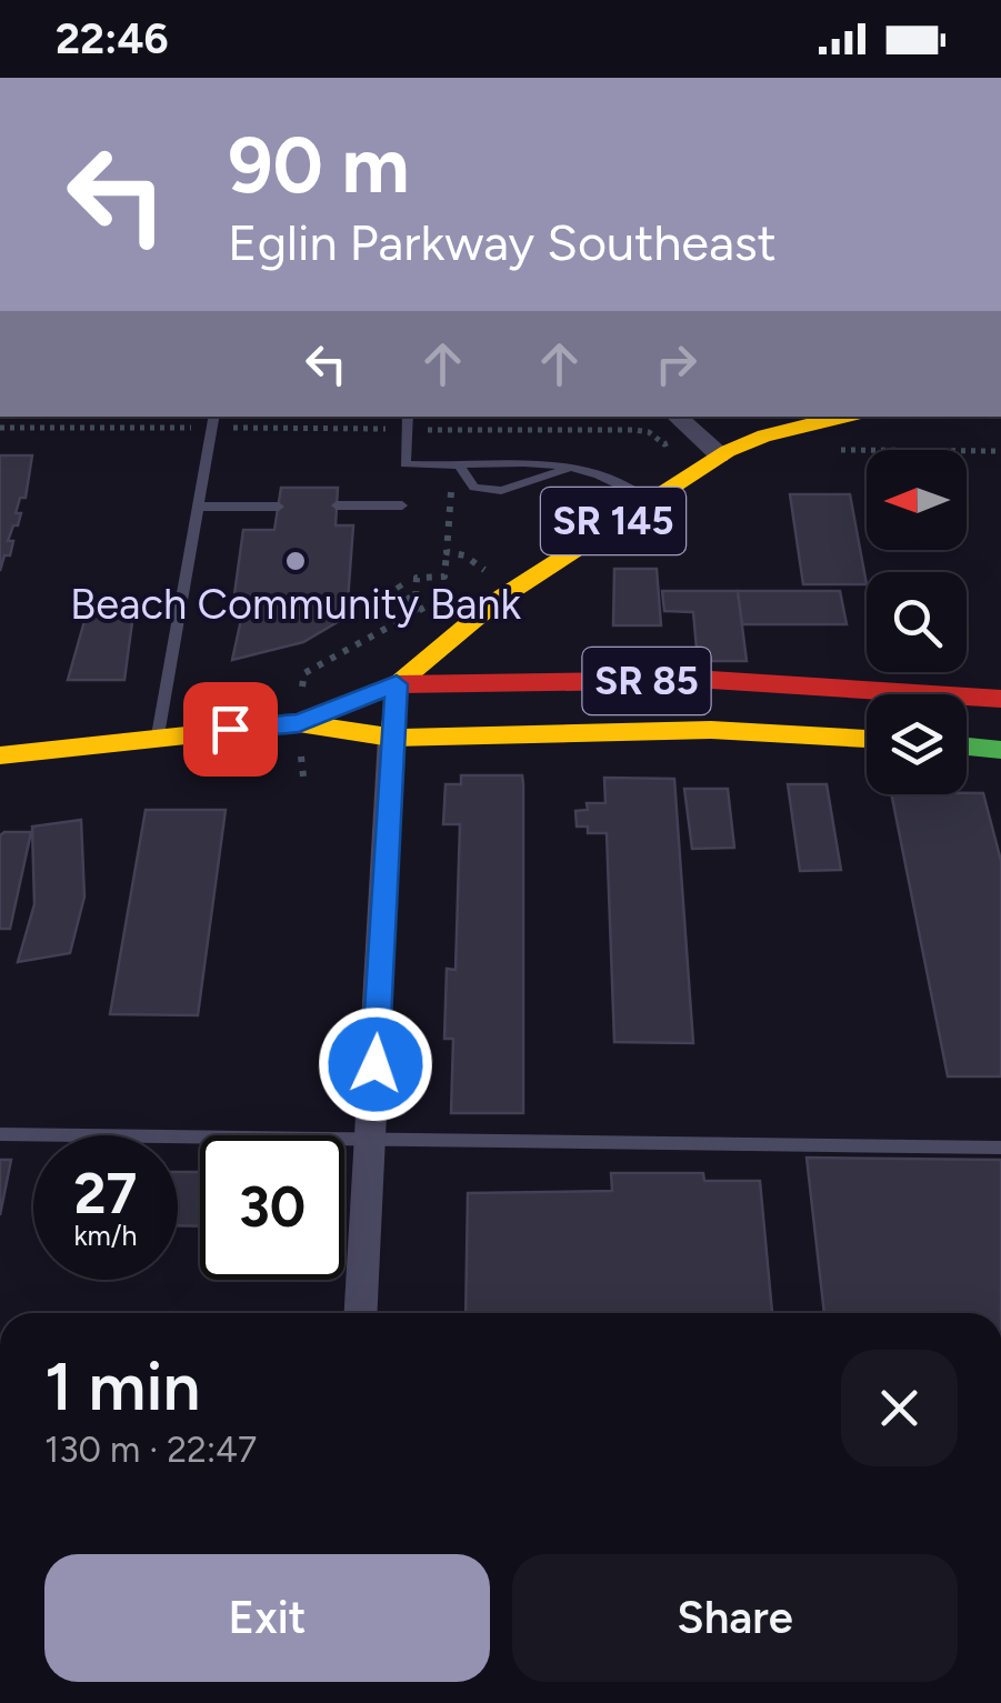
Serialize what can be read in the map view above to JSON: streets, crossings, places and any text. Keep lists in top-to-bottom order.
{
  "streets": {
    "main road": ["SR 145", "SR 85"]
  },
  "crossings": [
    ["SR 145", "SR 85"]
  ],
  "places": ["Beach Community Bank"],
  "north": "left",
  "page": {
    "status": "22:46",
    "turn": ["90 m", "Eglin Parkway Southeast"],
    "speed": "27 km/h",
    "limit": "30",
    "heading": ["1 min", "130 m · 22:47"],
    "buttons": ["Exit", "Share"]
  }
}
